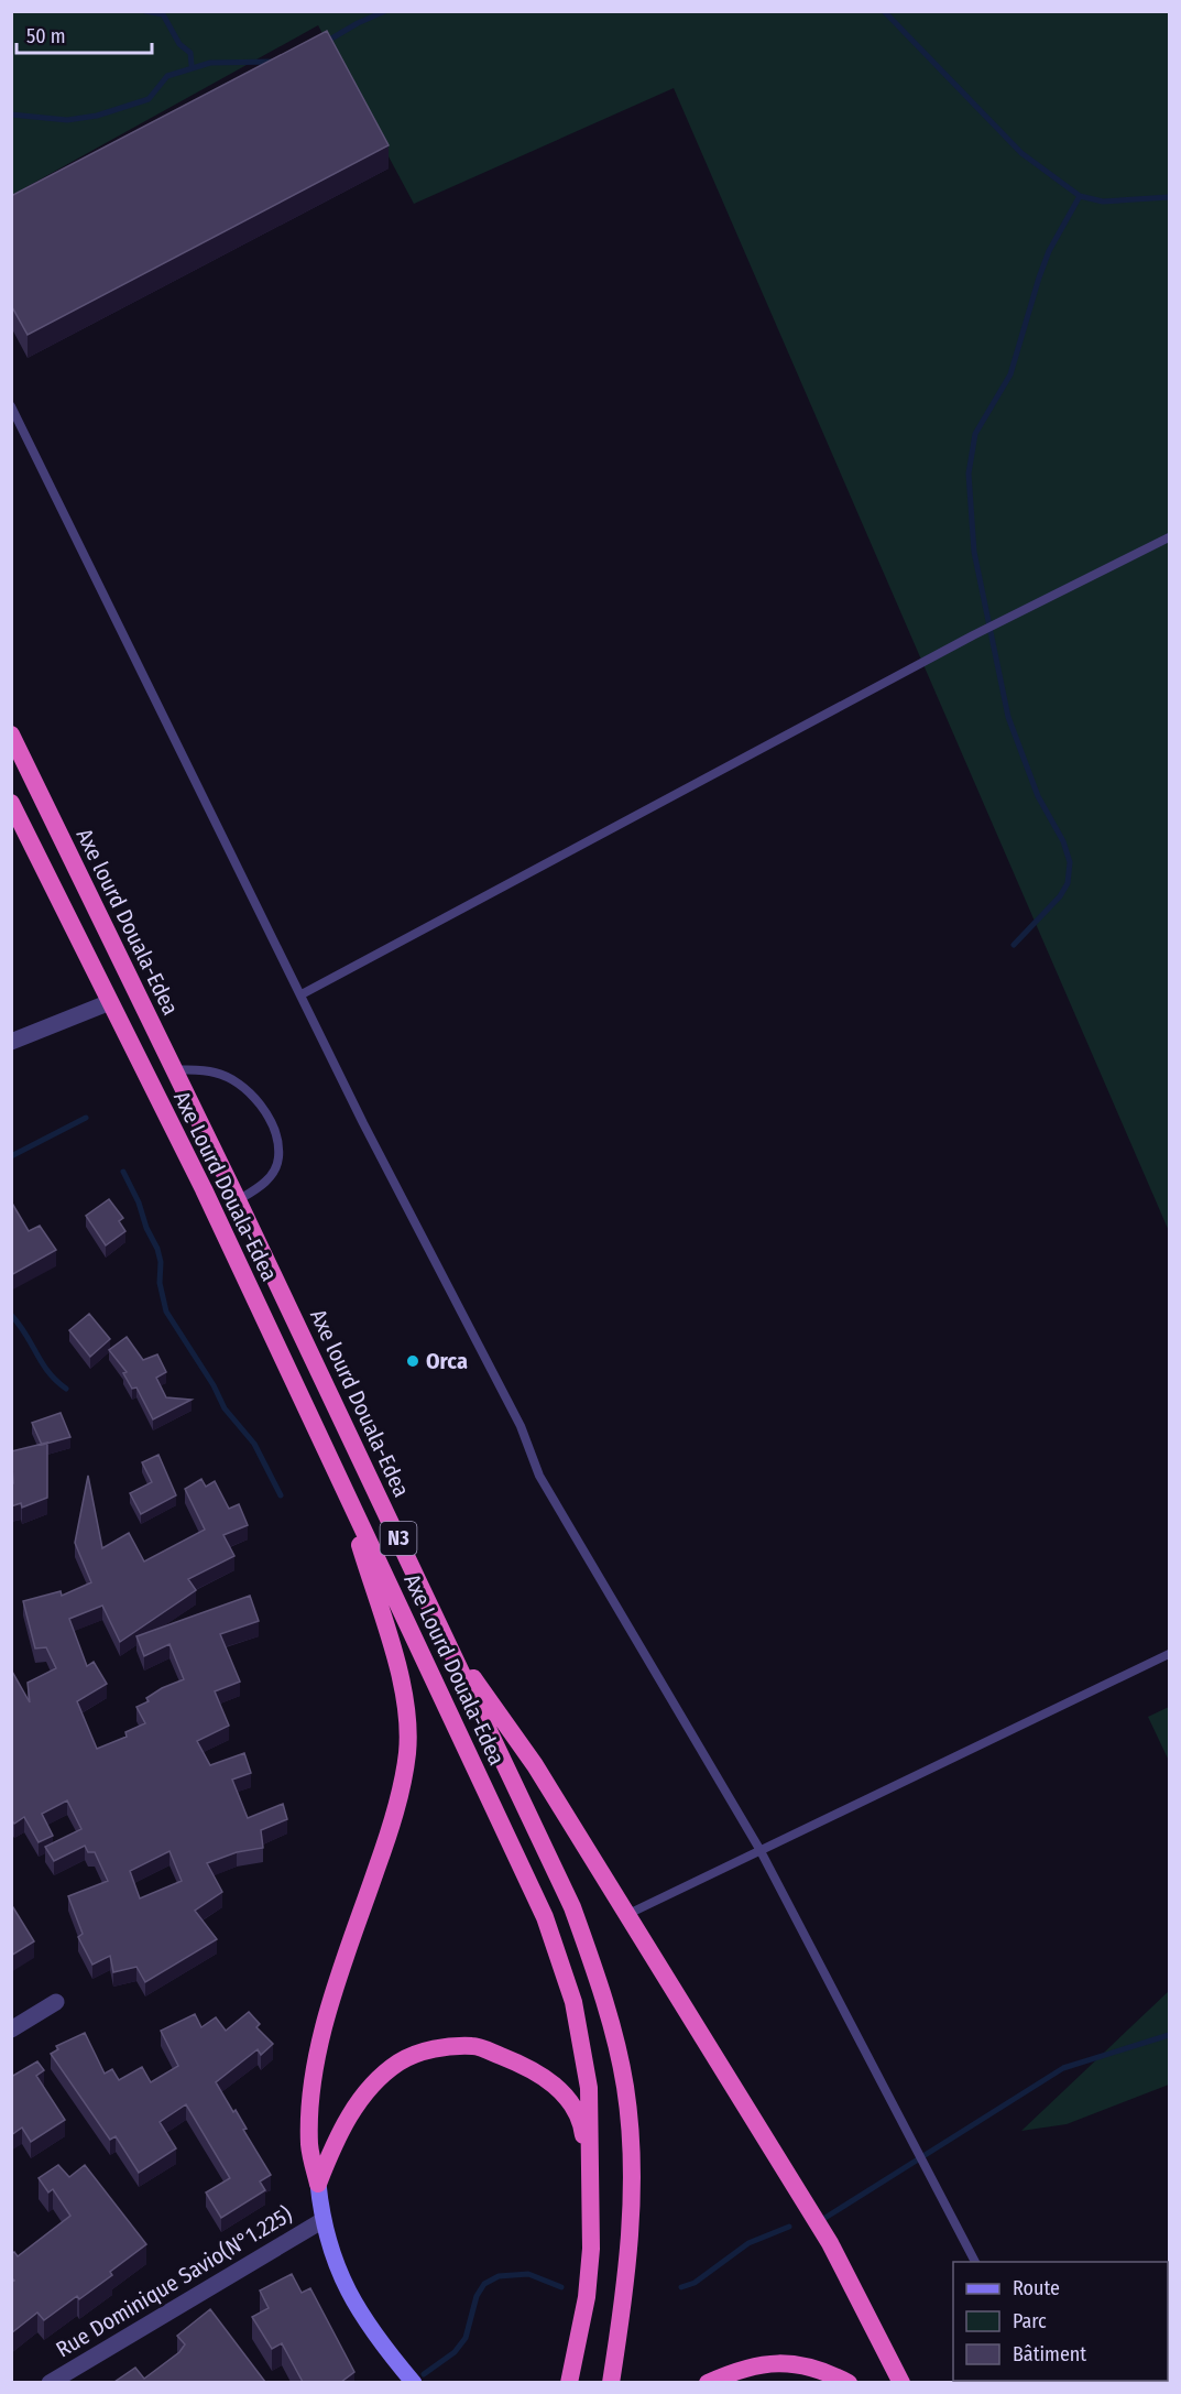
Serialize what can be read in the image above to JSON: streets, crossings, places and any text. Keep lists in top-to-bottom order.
{
  "streets": {
    "highway": ["Axe lourd Douala-Edea", "Axe Lourd Douala-Edea", "N3"],
    "street": ["Rue Dominique Savio(N°1.225)"]
  },
  "places": ["Orca"],
  "legend": ["Route", "Parc", "Bâtiment"],
  "scale_bar": "50 m"
}
